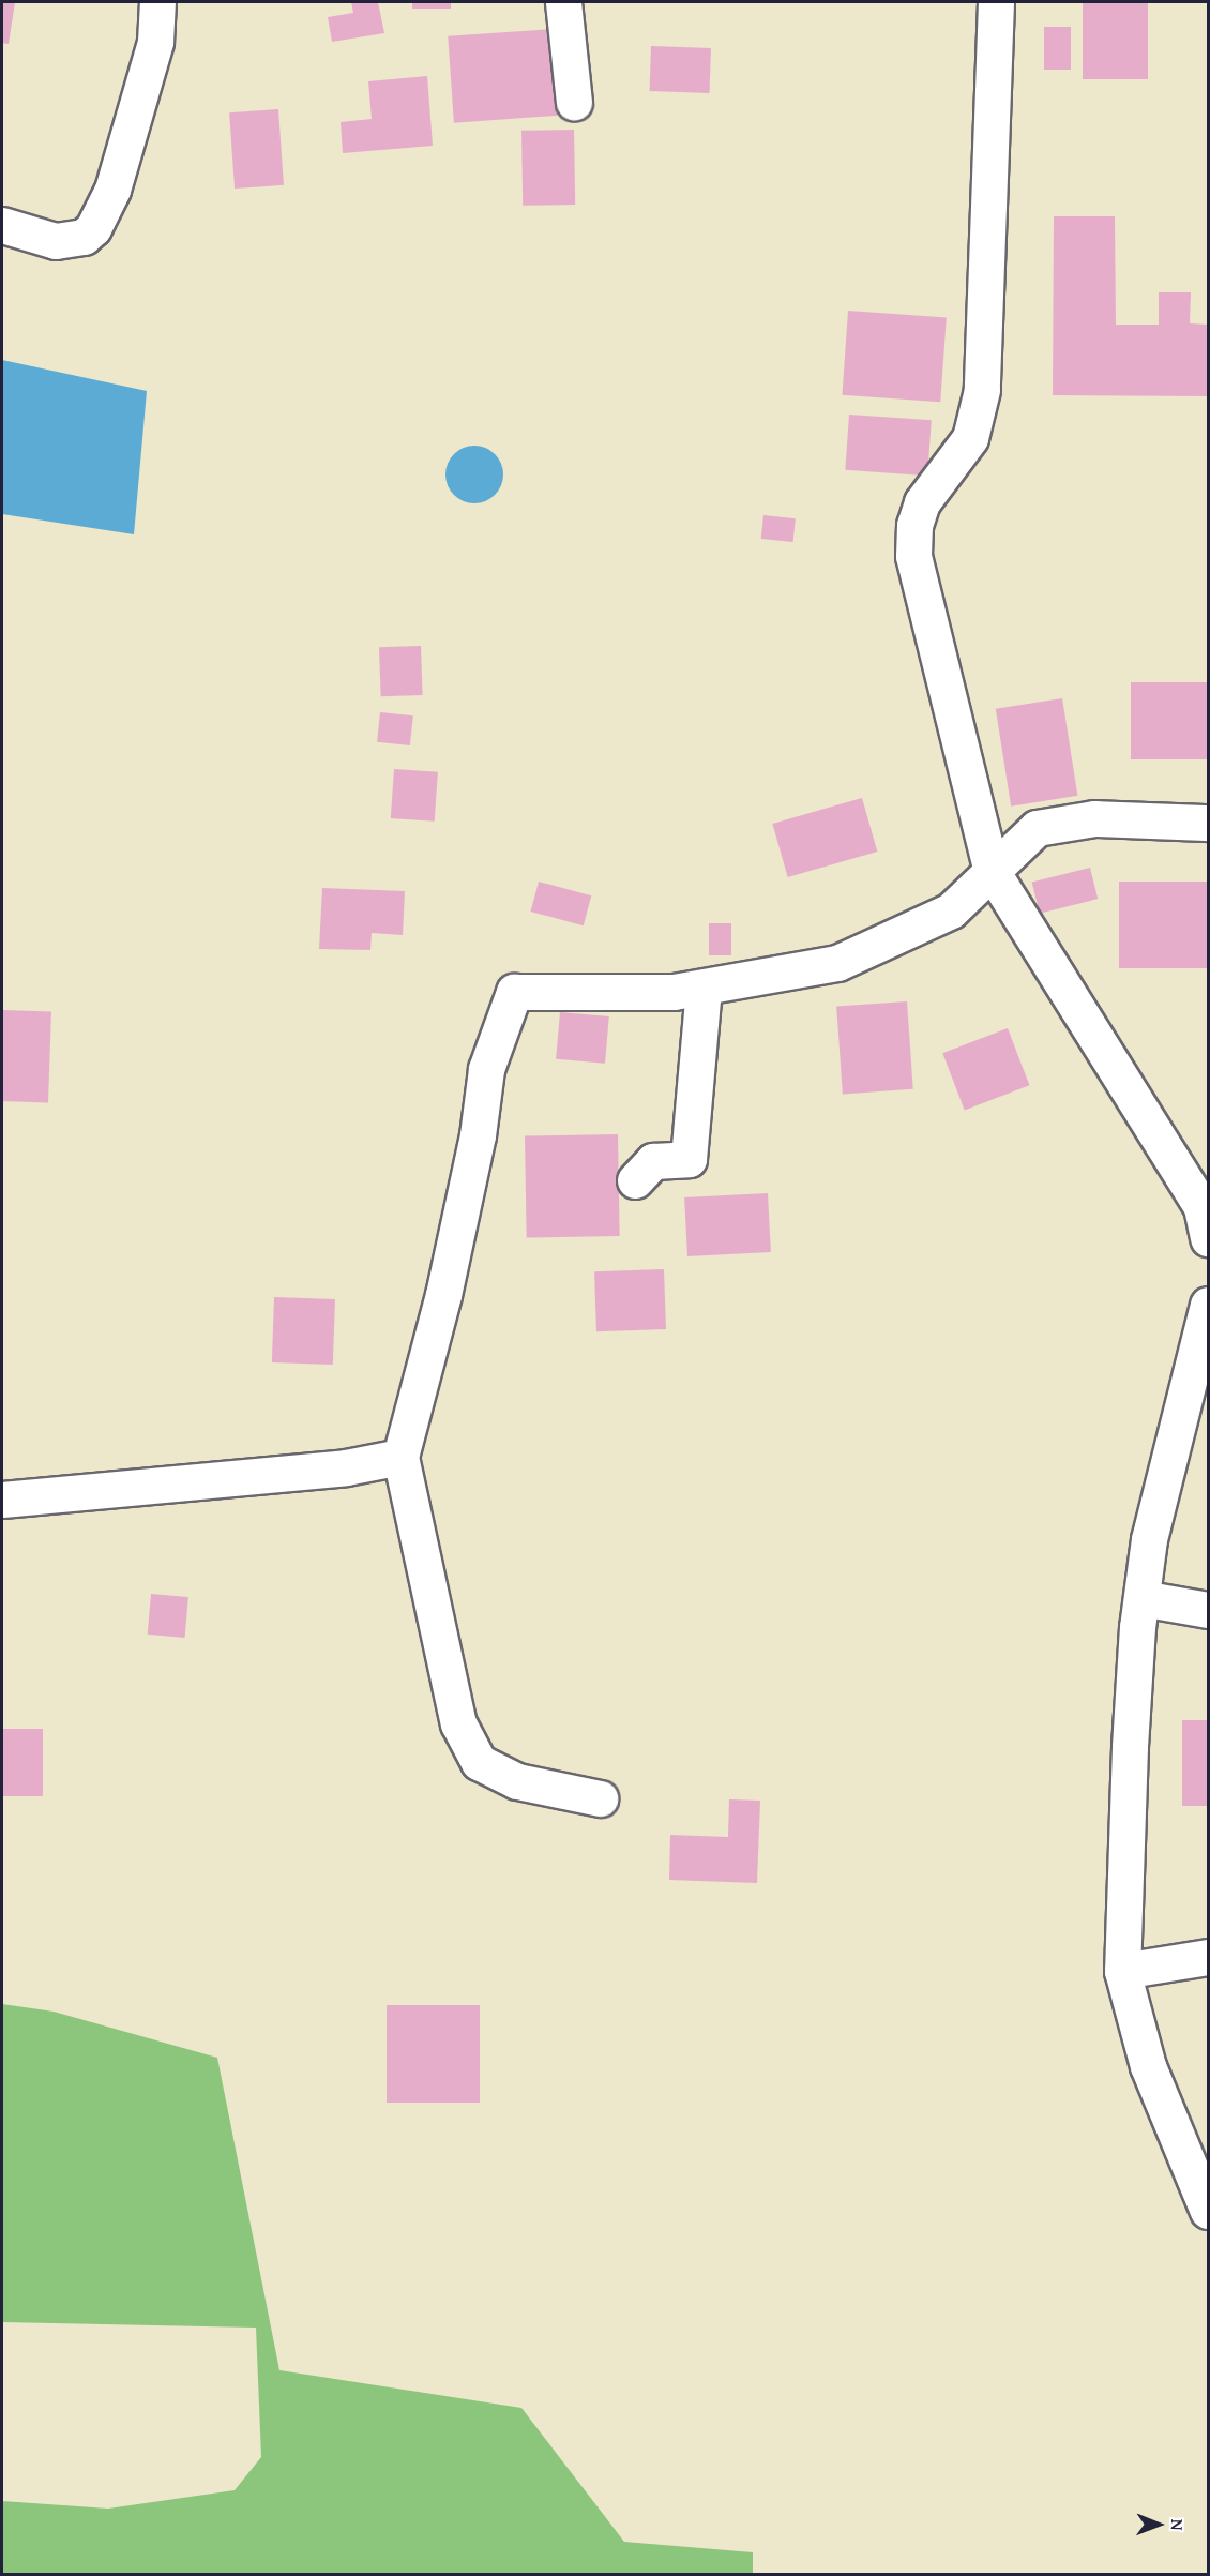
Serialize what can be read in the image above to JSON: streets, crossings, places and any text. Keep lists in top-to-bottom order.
{
  "north": "right"
}
